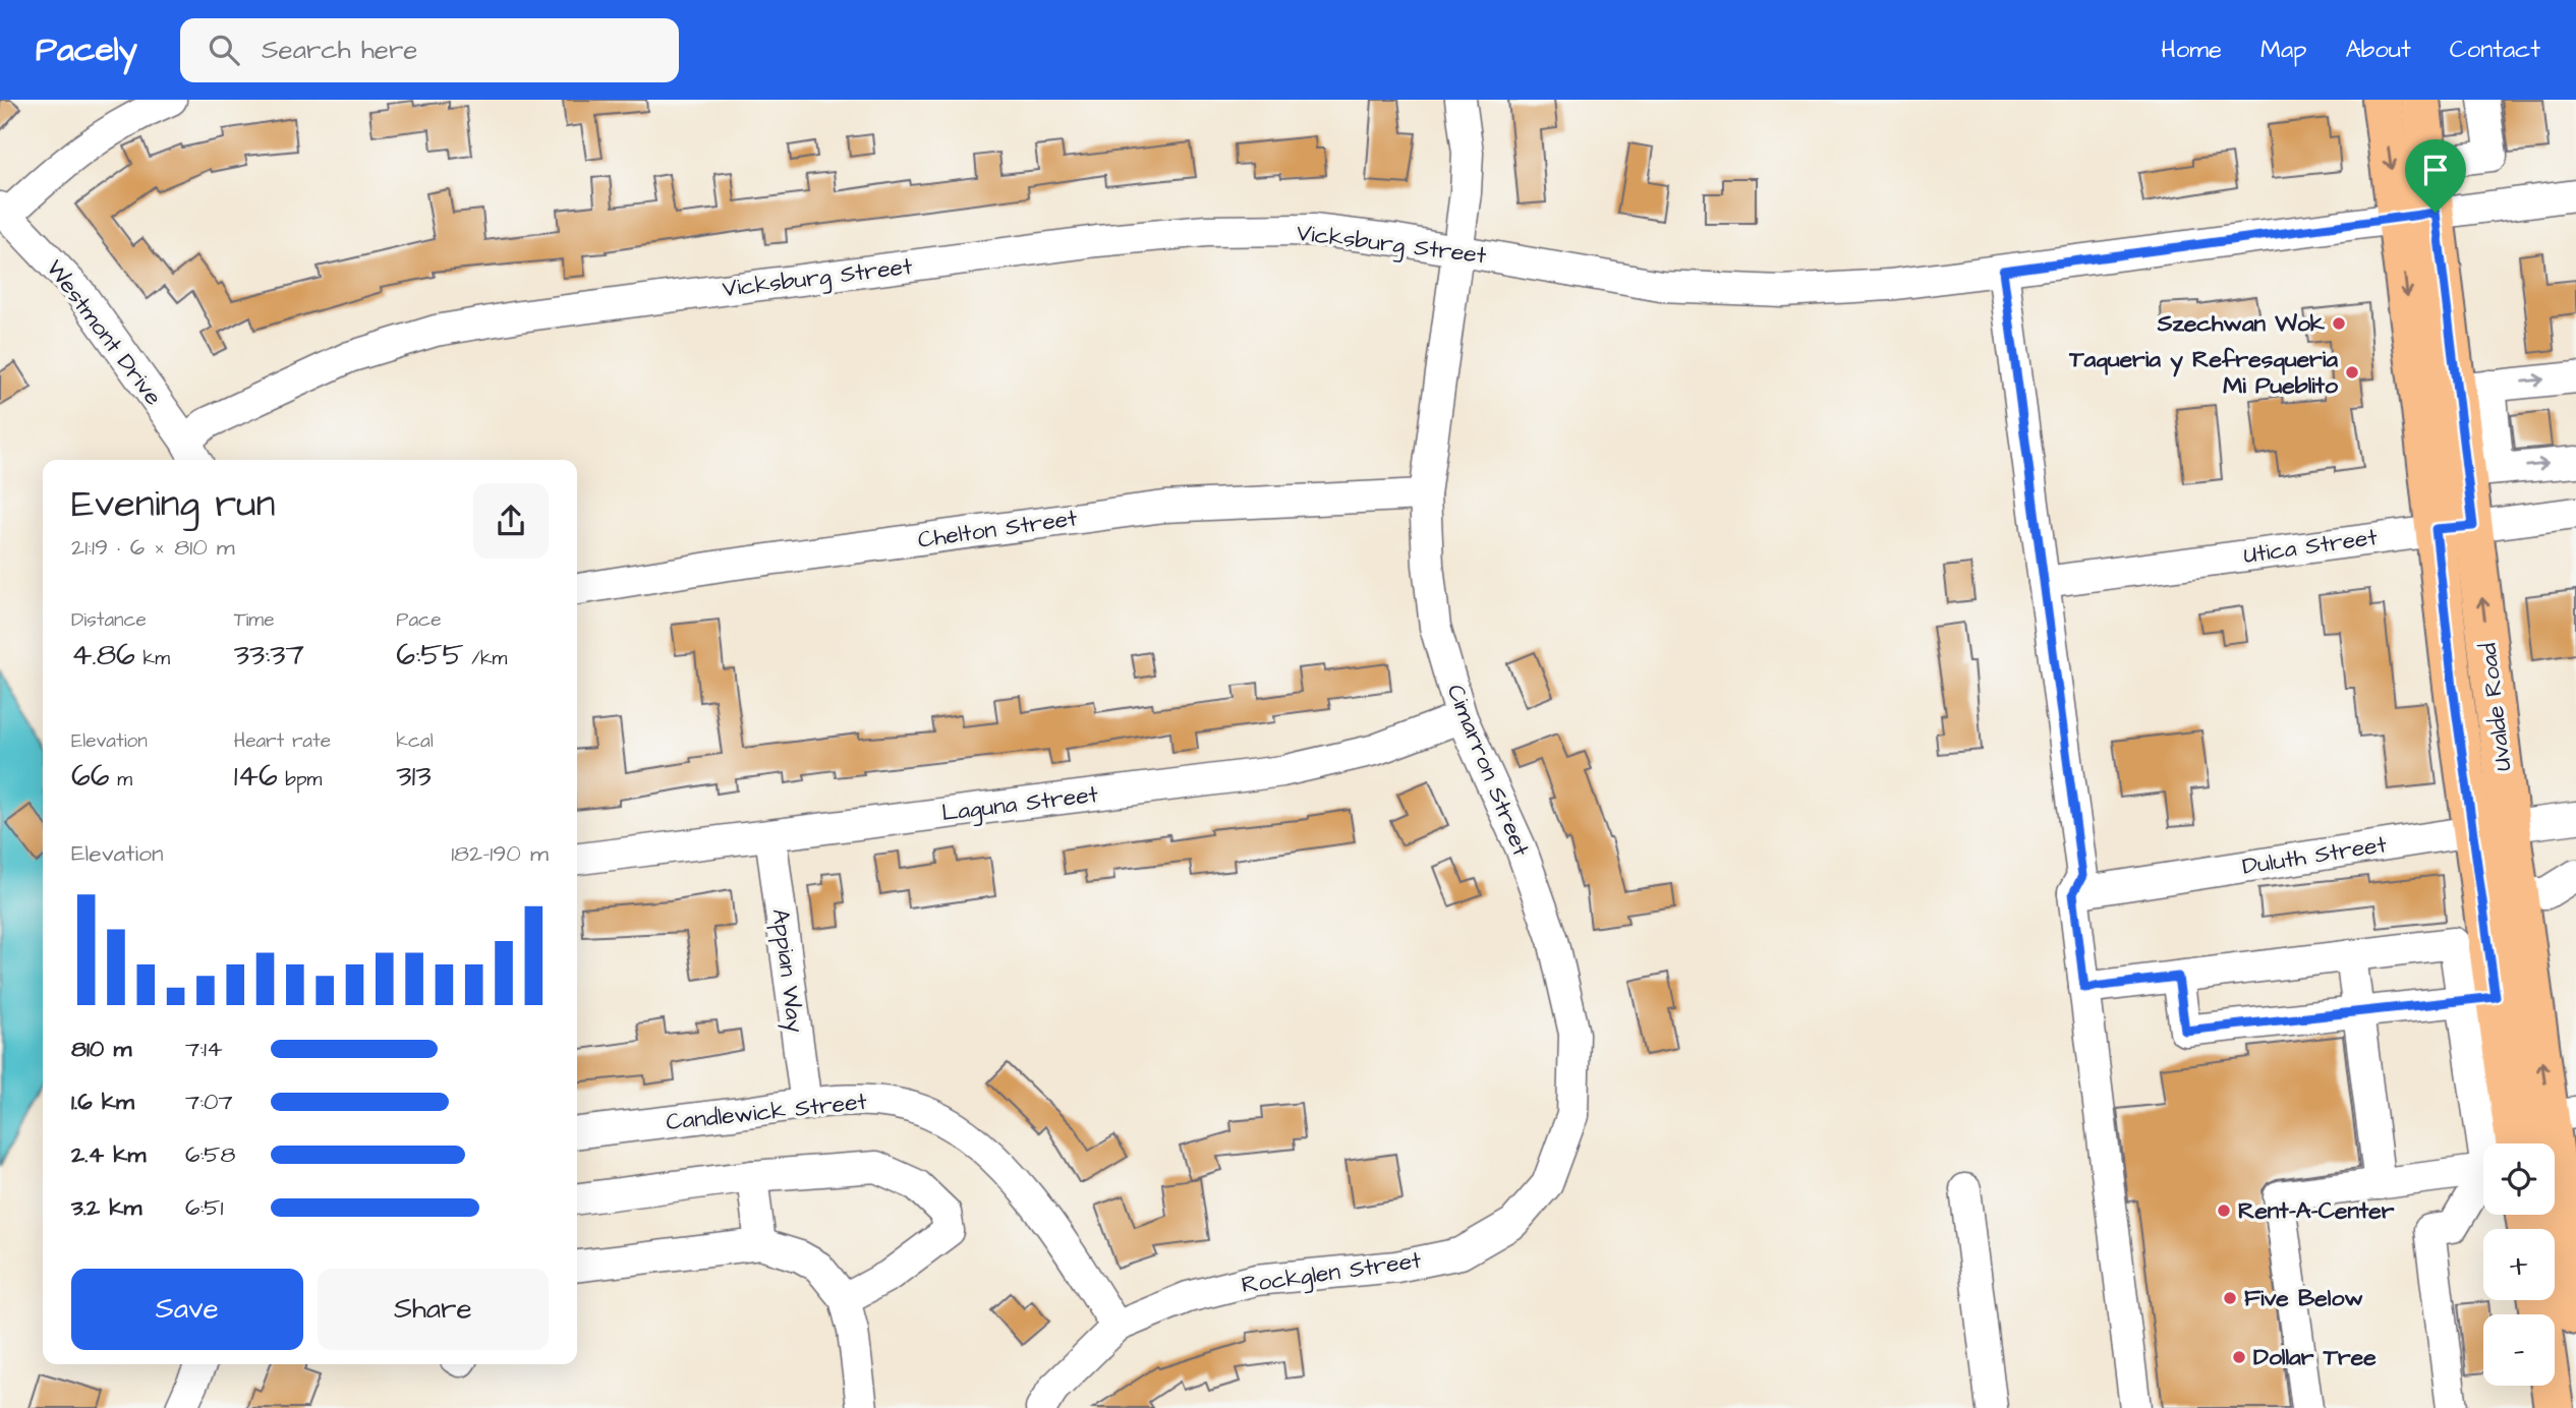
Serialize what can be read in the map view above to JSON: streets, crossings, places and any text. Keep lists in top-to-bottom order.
{
  "streets": {
    "main road": ["Uvalde Road"],
    "street": [
      "Vicksburg Street",
      "Westmont Drive",
      "Chelton Street",
      "Utica Street",
      "Cimarron Street",
      "Laguna Street",
      "Duluth Street",
      "Appian Way",
      "Candlewick Street",
      "Rockglen Street"
    ]
  },
  "crossings": [
    ["Vicksburg Street", "Westmont Drive"],
    ["Vicksburg Street", "Uvalde Road"],
    ["Vicksburg Street", "Cimarron Street"],
    ["Chelton Street", "Cimarron Street"],
    ["Utica Street", "Uvalde Road"],
    ["Uvalde Road", "Duluth Street"],
    ["Cimarron Street", "Laguna Street"],
    ["Cimarron Street", "Rockglen Street"],
    ["Laguna Street", "Appian Way"],
    ["Appian Way", "Candlewick Street"],
    ["Candlewick Street", "Rockglen Street"]
  ],
  "places": [
    "Szechwan Wok",
    "Taqueria y Refresqueria Mi Pueblito",
    "Rent-A-Center",
    "Five Below",
    "Dollar Tree"
  ],
  "page": {
    "header": "Pacely",
    "search": "Search here",
    "nav": [
      "Home",
      "Map",
      "About",
      "Contact"
    ],
    "heading": ["Evening run", "21:19 · 6 × 810 m"],
    "stats": [
      ["Distance", "4.86 km"],
      ["Time", "33:37"],
      ["Pace", "6:55 /km"],
      ["Elevation", "66 m"],
      ["Heart rate", "146 bpm"],
      ["kcal", "313"]
    ],
    "chart": ["Elevation", "182–190 m"],
    "list": [
      {
        "name": "810 m",
        "note": "7:14"
      },
      {
        "name": "1.6 km",
        "note": "7:07"
      },
      {
        "name": "2.4 km",
        "note": "6:58"
      },
      {
        "name": "3.2 km",
        "note": "6:51"
      }
    ],
    "map_buttons": ["+", "−"],
    "buttons": ["Save", "Share"]
  }
}
